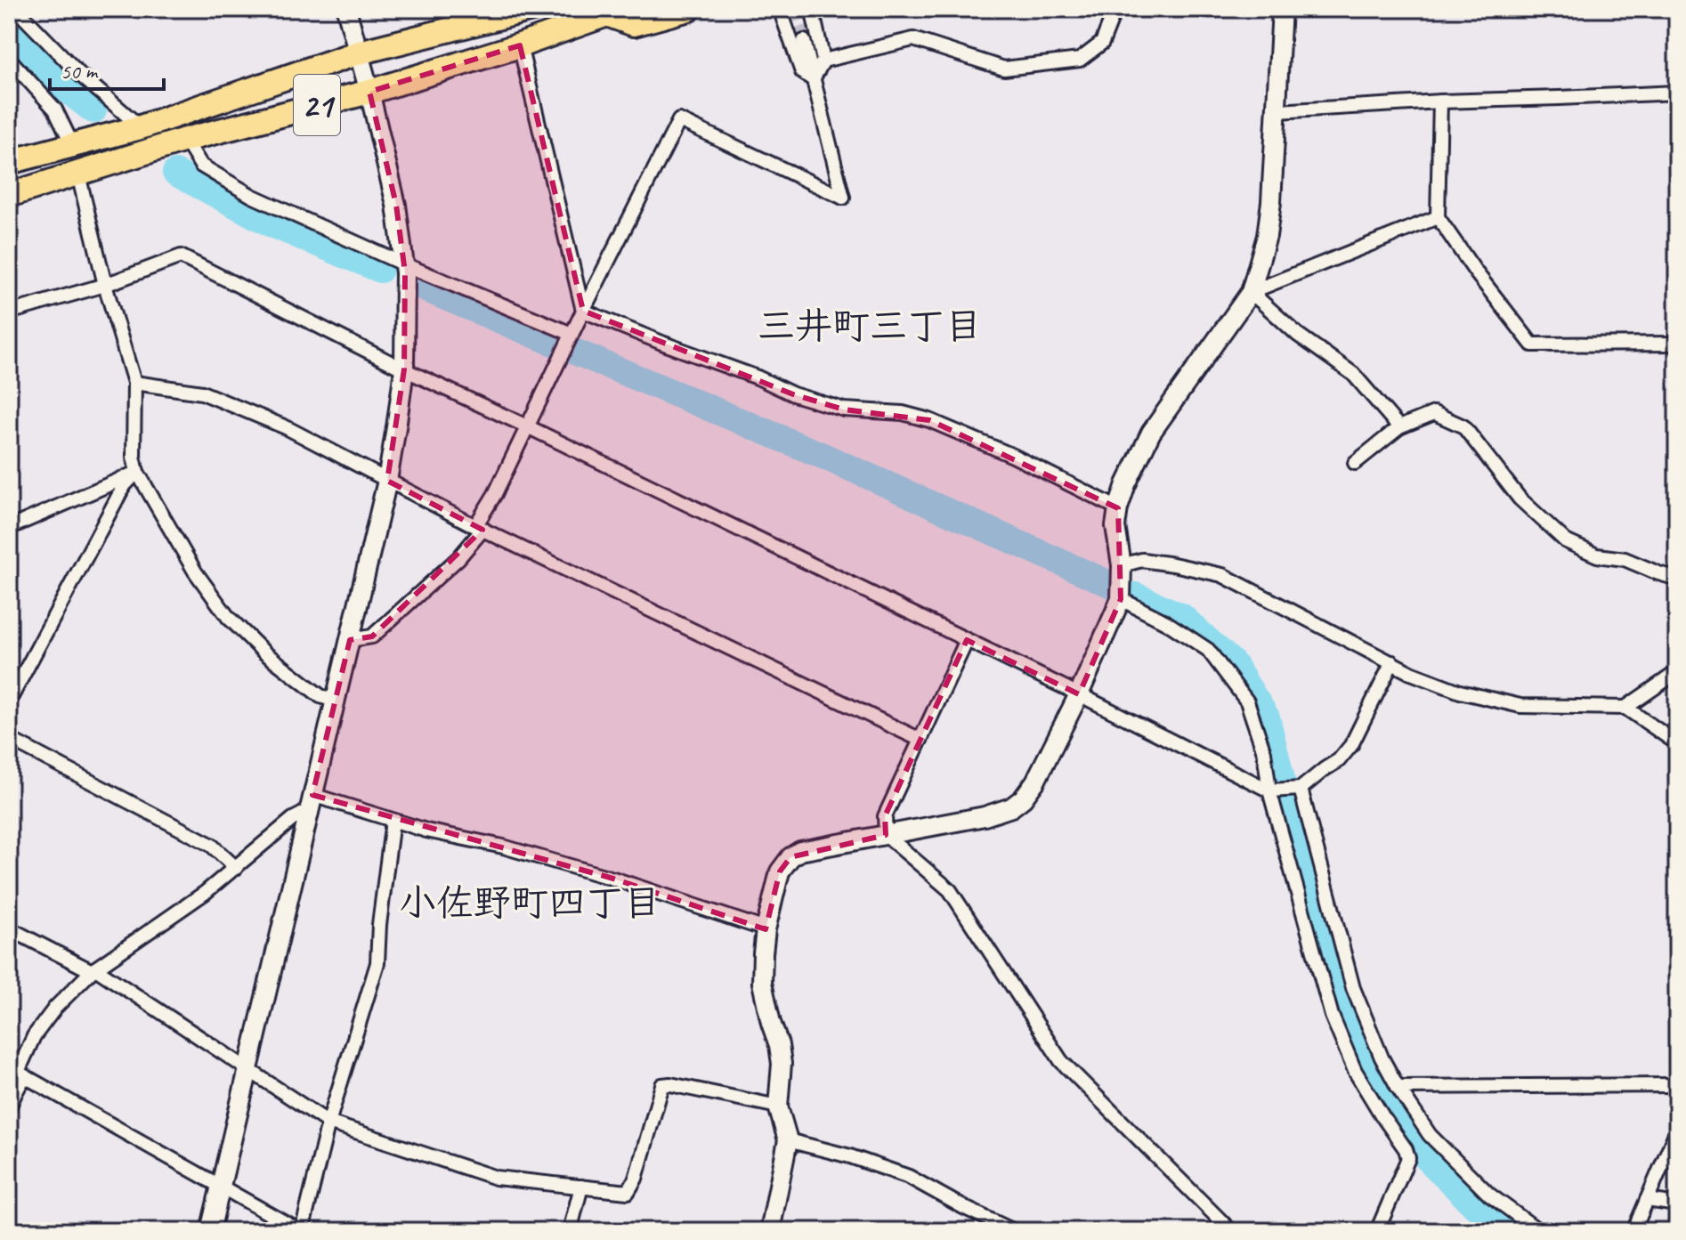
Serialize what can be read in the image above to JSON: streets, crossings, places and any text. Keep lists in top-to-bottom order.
{
  "streets": {
    "highway": ["21"]
  },
  "districts": ["三井町三丁目", "小佐野町四丁目"],
  "scale_bar": "50 m"
}
